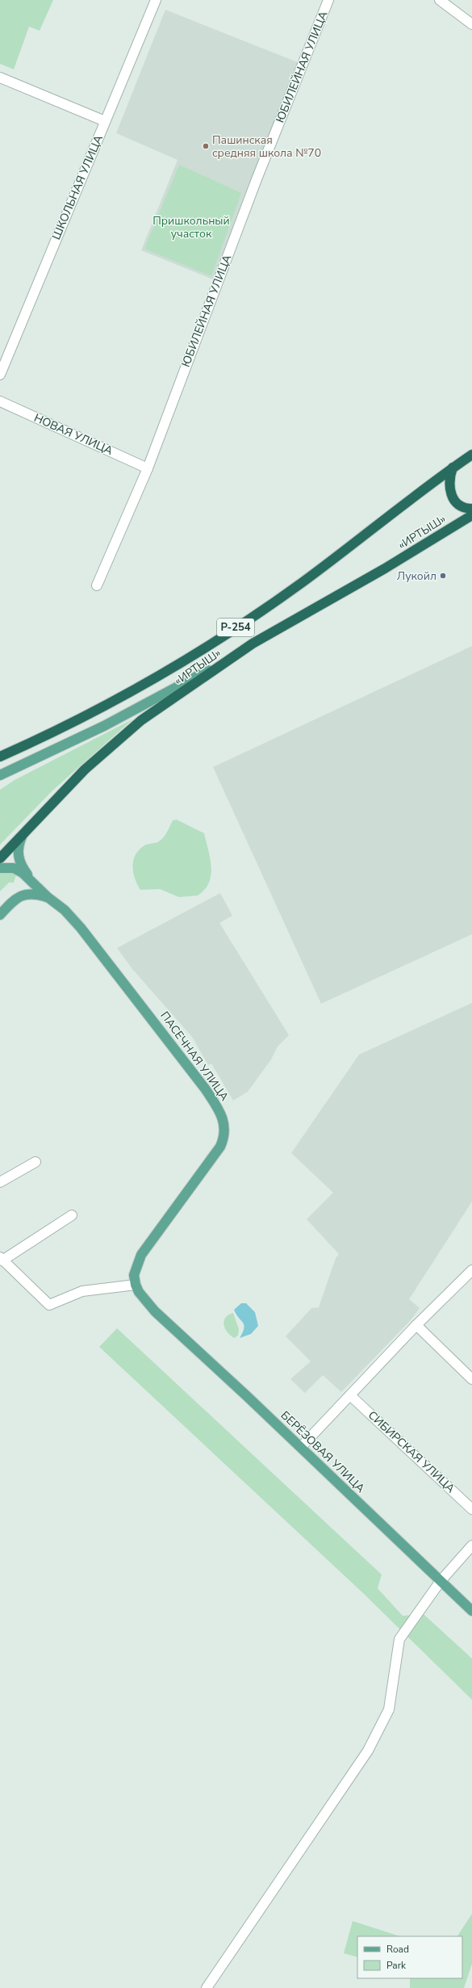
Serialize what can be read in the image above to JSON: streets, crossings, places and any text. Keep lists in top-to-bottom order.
{
  "streets": {
    "highway": ["«ИРТЫШ»", "Р-254"],
    "main road": ["ПАСЕЧНАЯ УЛИЦА", "БЕРЁЗОВАЯ УЛИЦА"],
    "street": [
      "ЮБИЛЕЙНАЯ УЛИЦА",
      "ШКОЛЬНАЯ УЛИЦА",
      "НОВАЯ УЛИЦА",
      "СИБИРСКАЯ УЛИЦА"
    ]
  },
  "crossings": [
    ["ЮБИЛЕЙНАЯ УЛИЦА", "НОВАЯ УЛИЦА"],
    ["ПАСЕЧНАЯ УЛИЦА", "БЕРЁЗОВАЯ УЛИЦА"]
  ],
  "parks": ["Пришкольный участок"],
  "places": ["Пашинская средняя школа №70", "Лукойл"],
  "legend": ["Road", "Park"]
}
